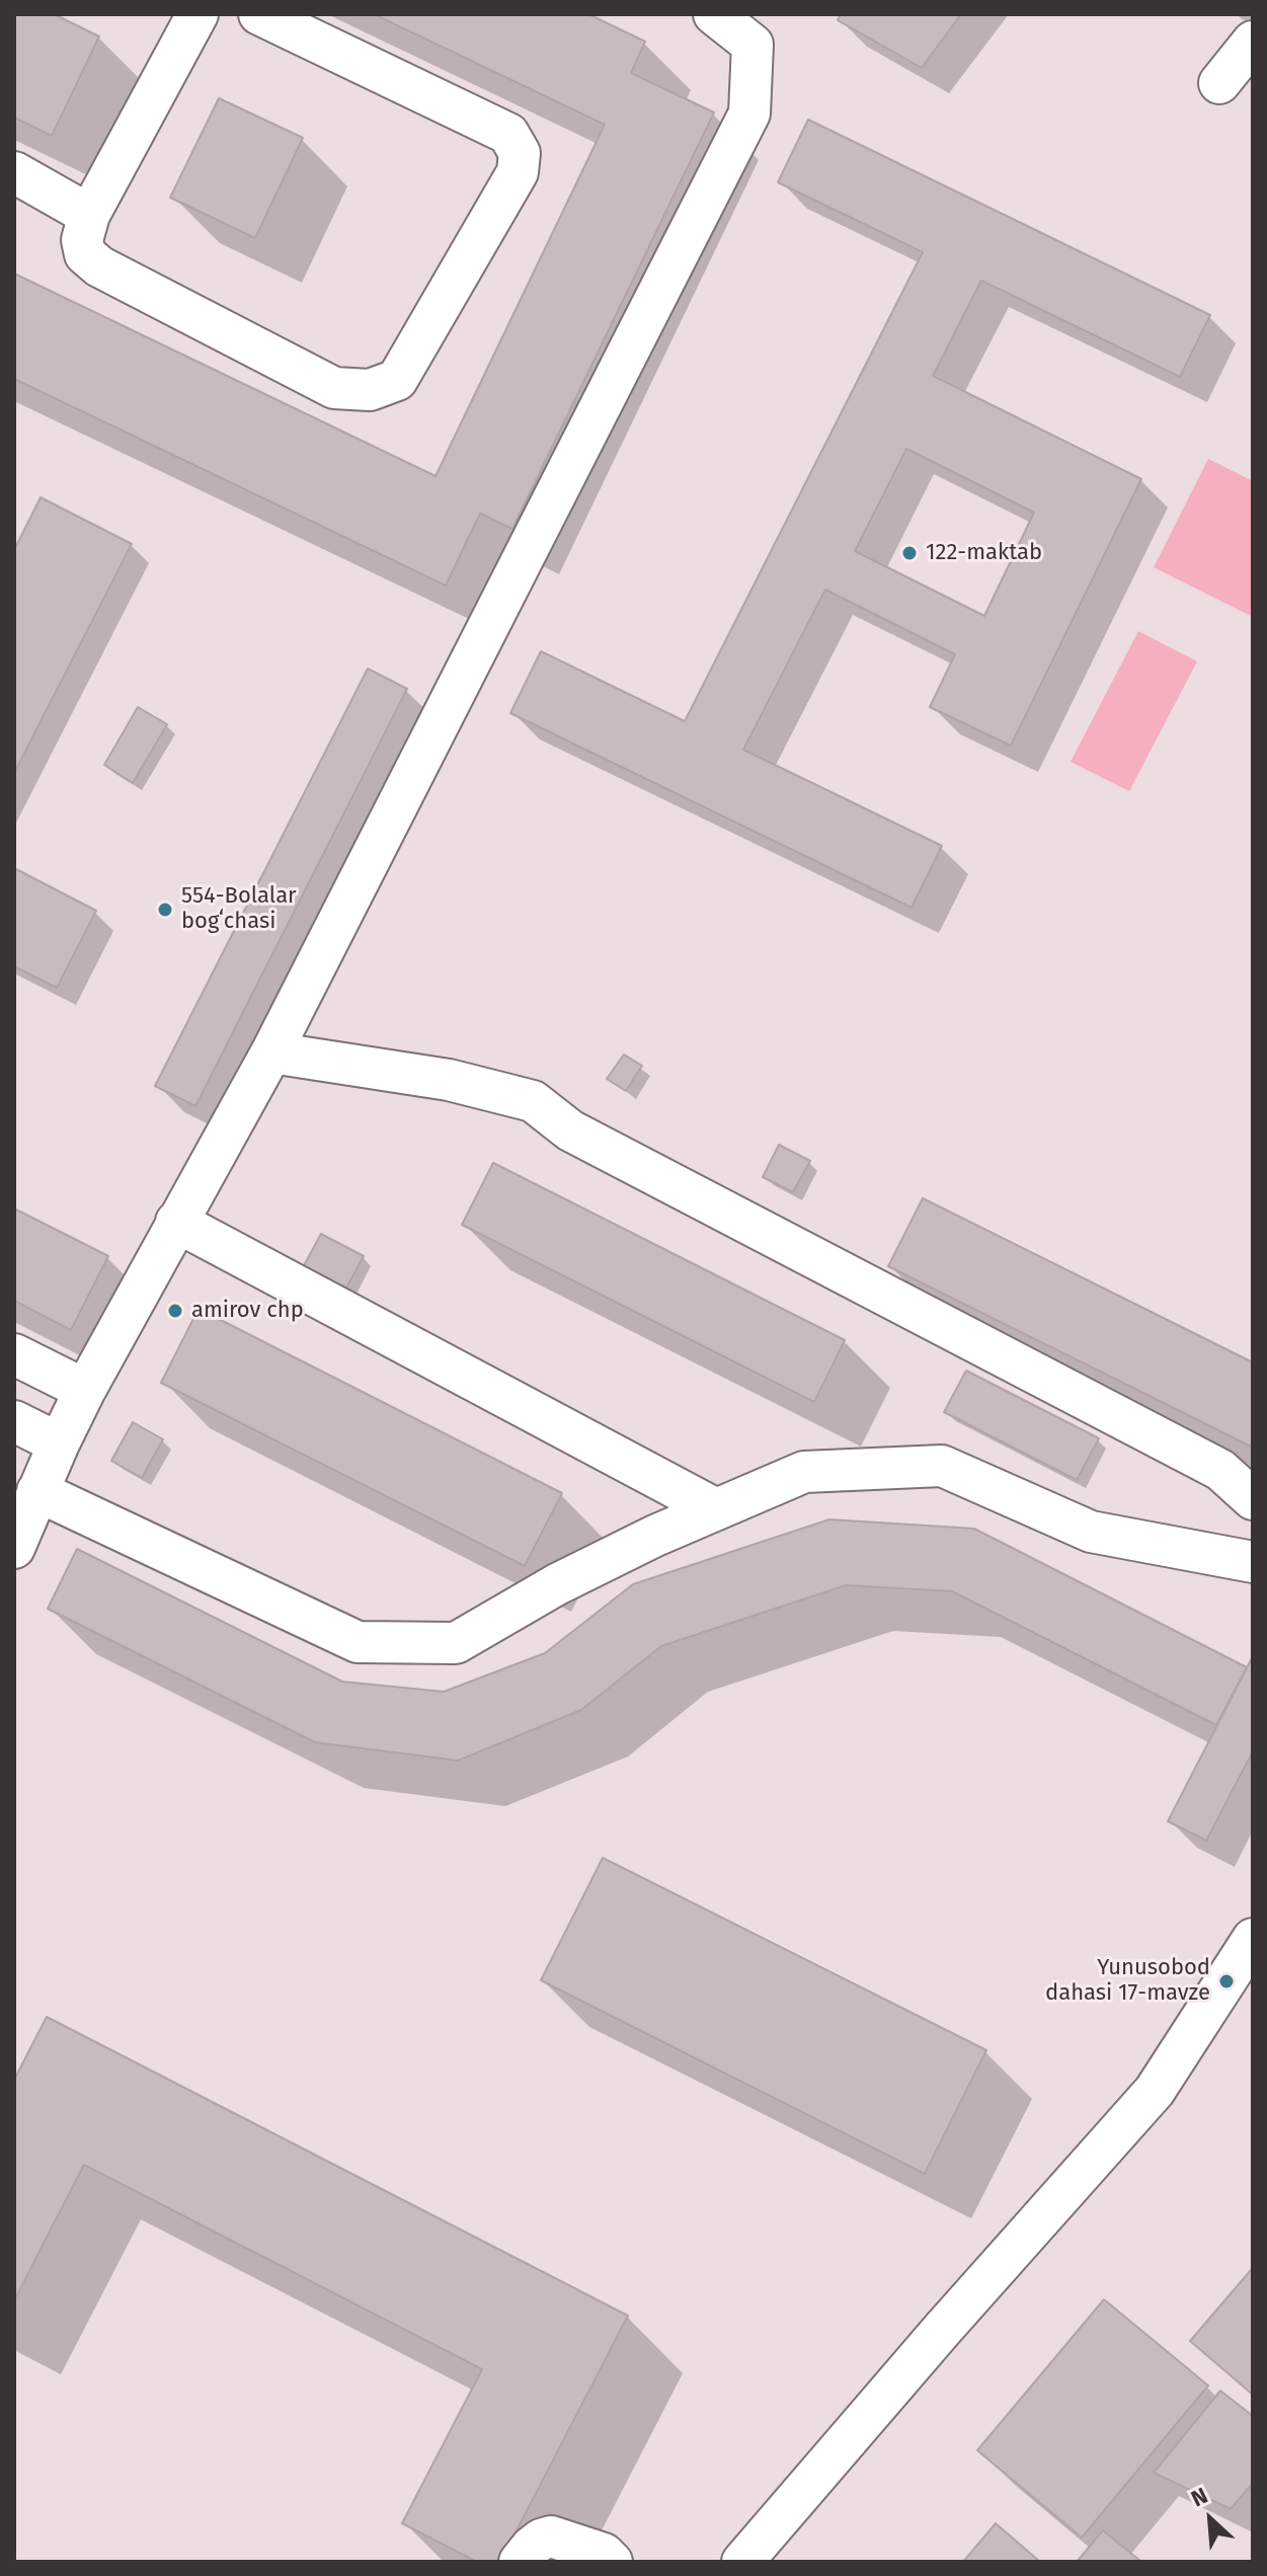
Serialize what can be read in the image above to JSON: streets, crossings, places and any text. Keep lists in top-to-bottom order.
{
  "places": [
    "122-maktab",
    "554-Bolalar bogʻchasi",
    "amirov chp",
    "Yunusobod dahasi 17-mavze"
  ],
  "north": "top left"
}
